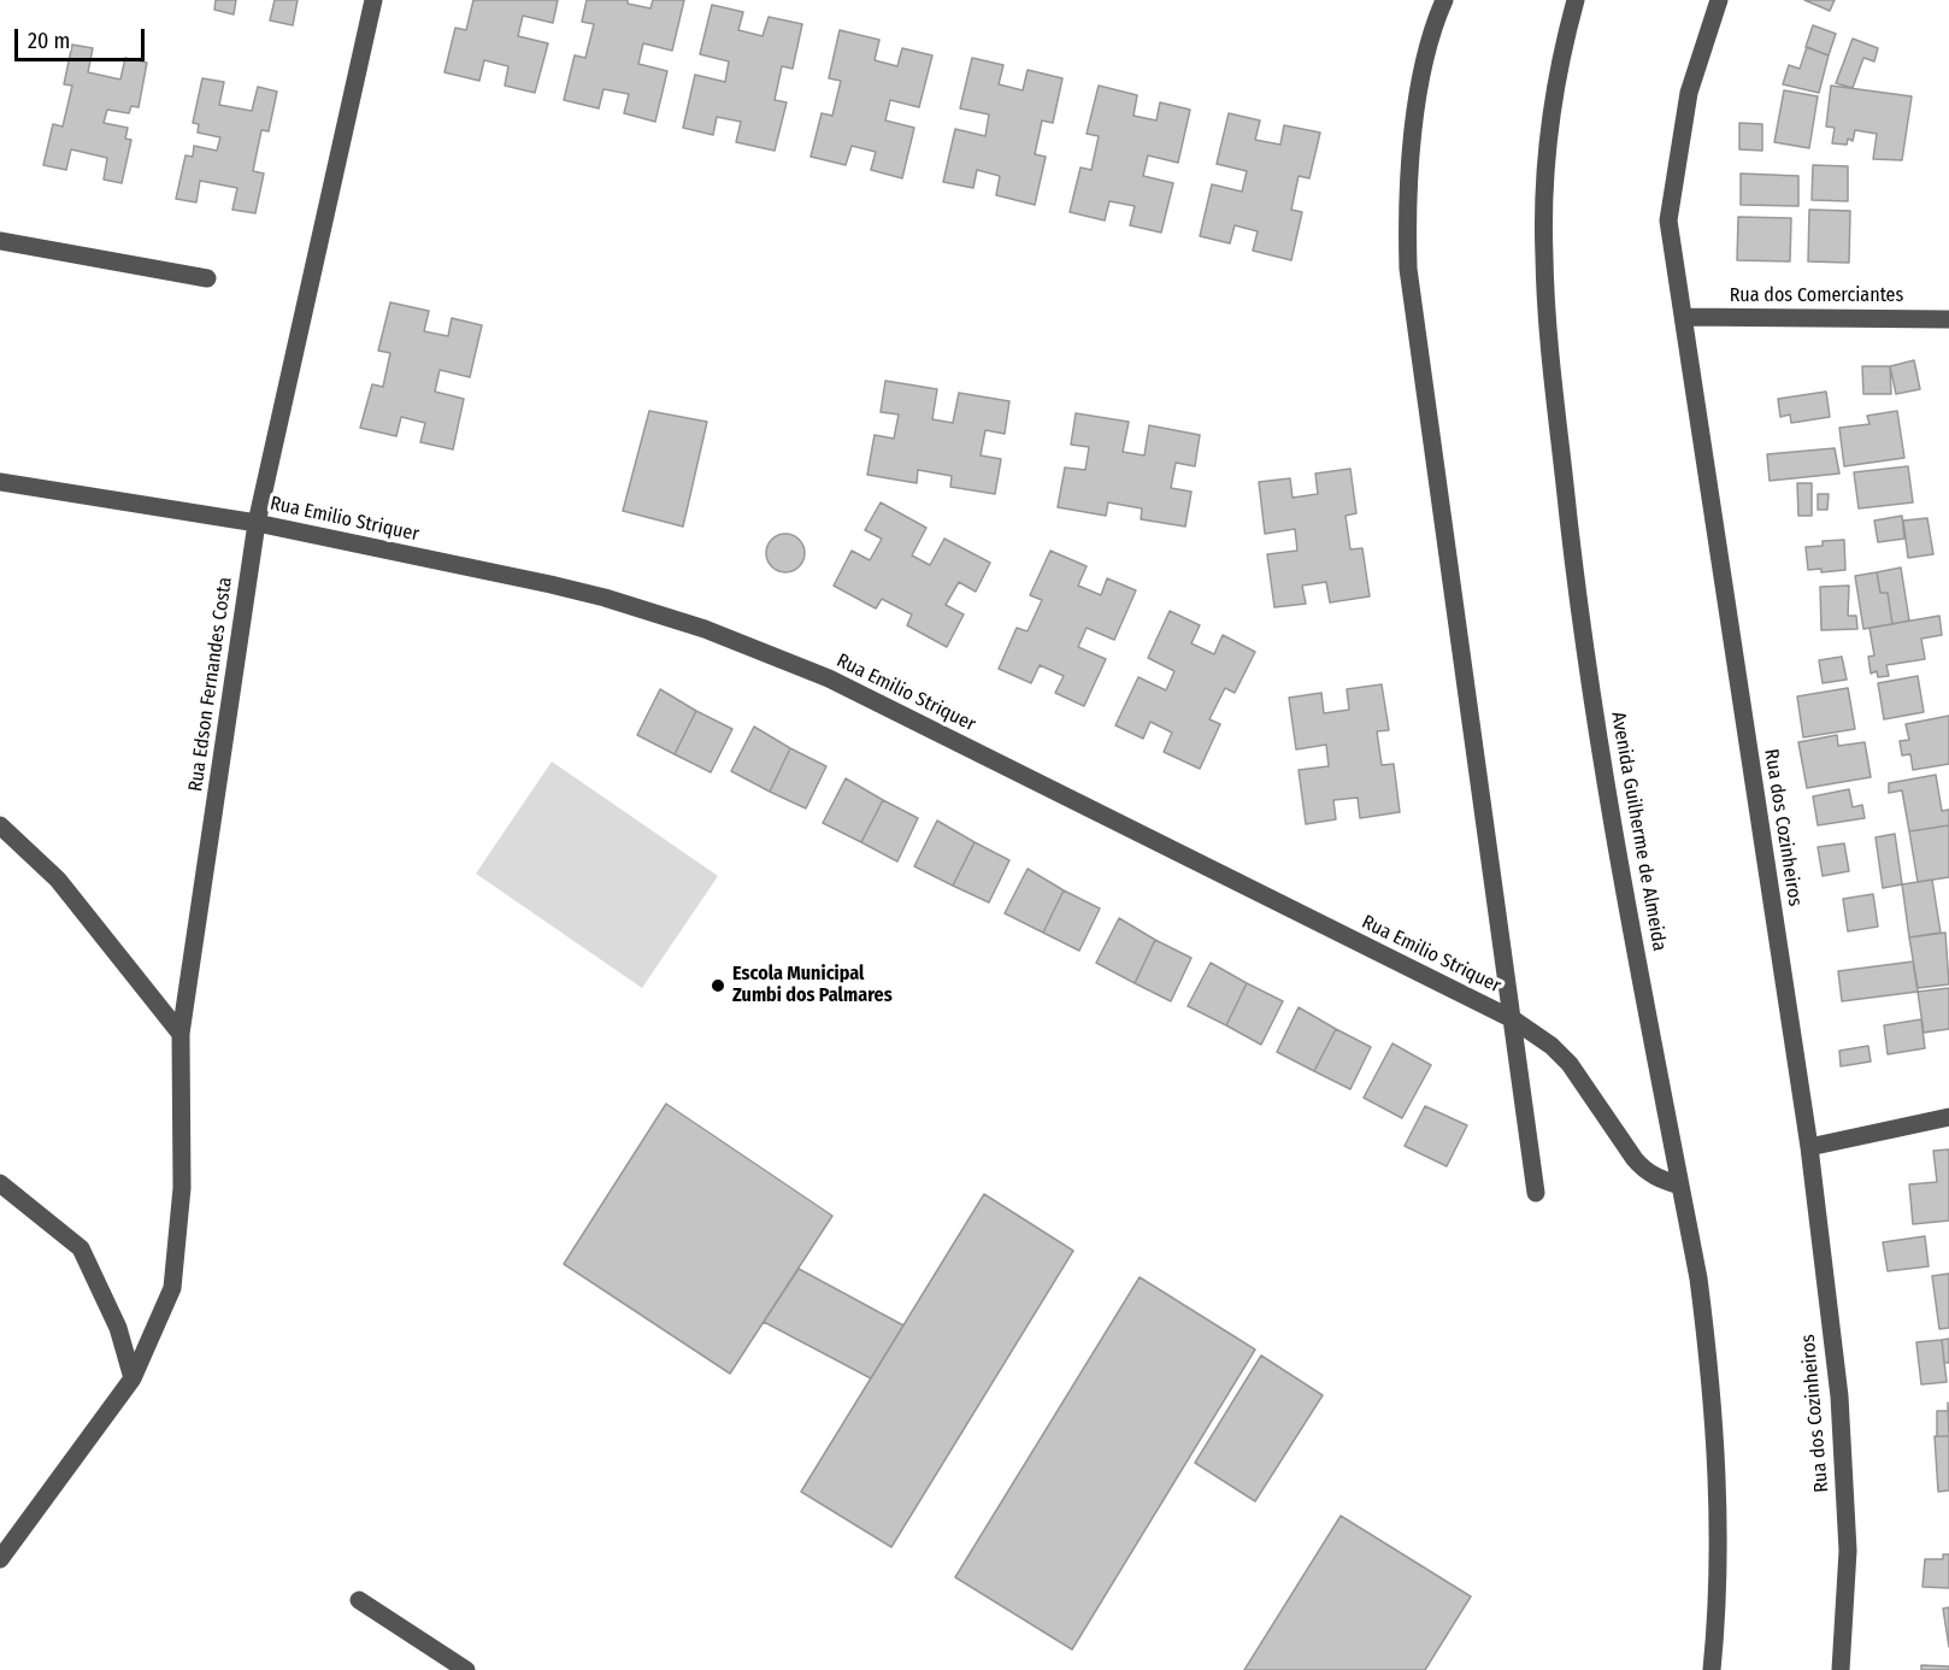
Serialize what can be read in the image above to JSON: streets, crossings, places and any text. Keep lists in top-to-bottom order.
{
  "streets": {
    "street": [
      "Rua dos Comerciantes",
      "Rua Emilio Striquer",
      "Rua Edson Fernandes Costa",
      "Rua dos Cozinheiros",
      "Avenida Guilherme de Almeida"
    ]
  },
  "crossings": [
    ["Rua dos Comerciantes", "Rua dos Cozinheiros"],
    ["Rua Emilio Striquer", "Rua Edson Fernandes Costa"],
    ["Rua Emilio Striquer", "Avenida Guilherme de Almeida"]
  ],
  "places": ["Escola Municipal Zumbi dos Palmares"],
  "scale_bar": "20 m"
}
